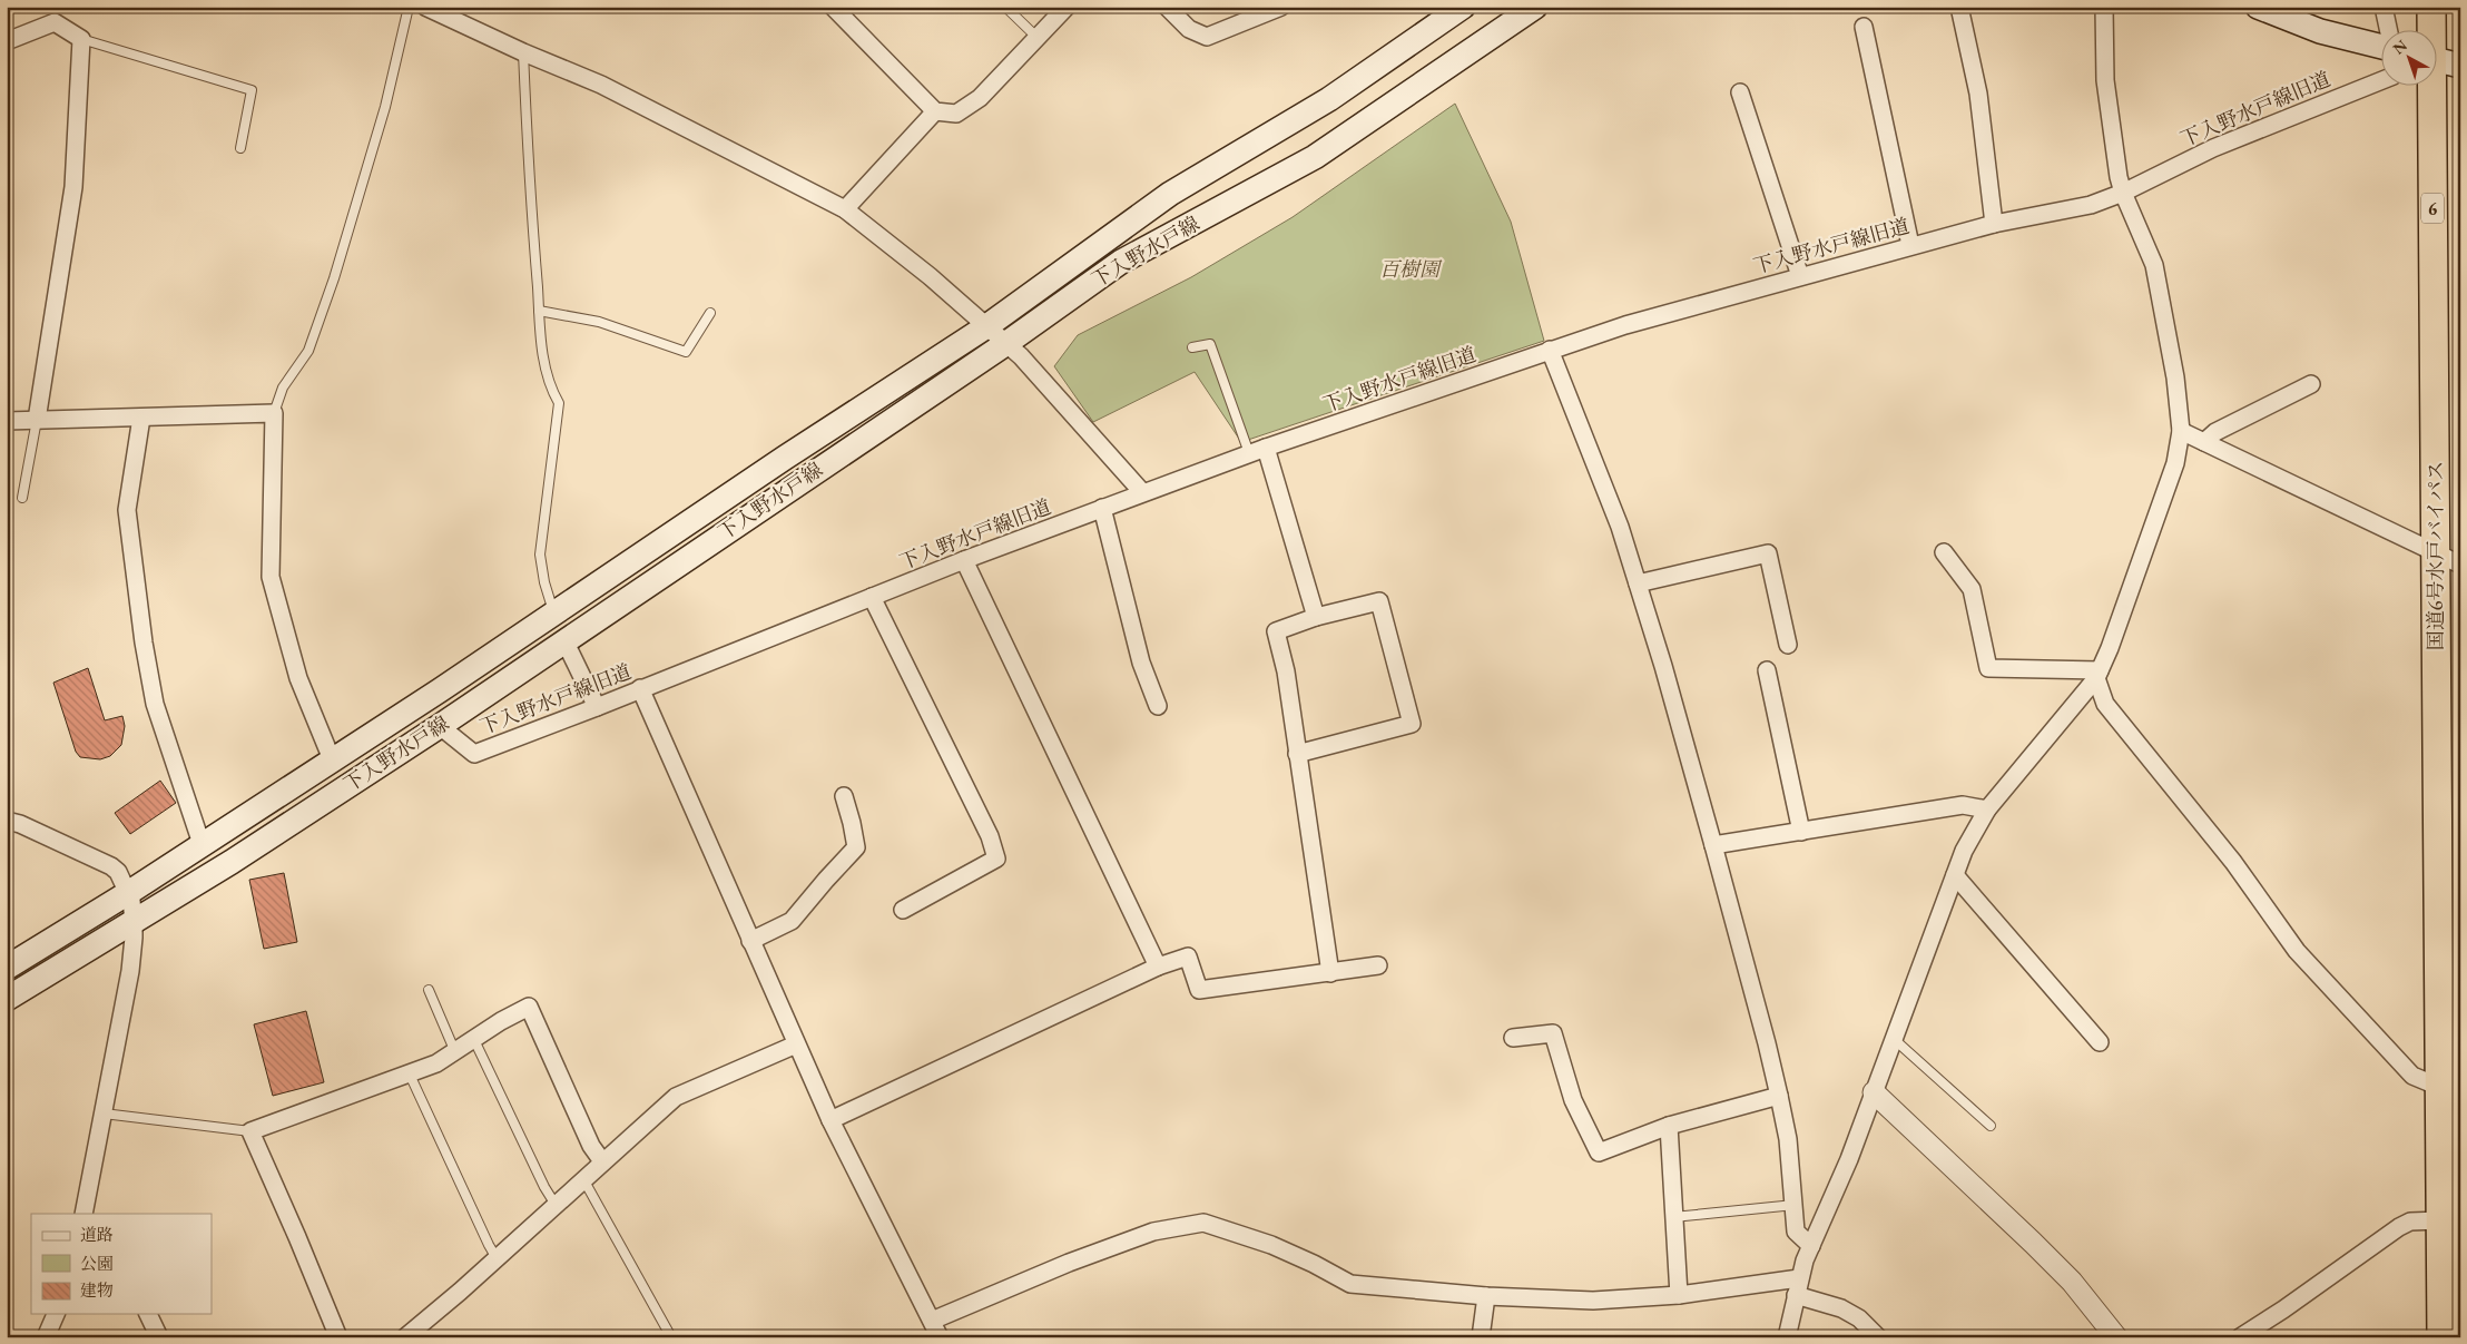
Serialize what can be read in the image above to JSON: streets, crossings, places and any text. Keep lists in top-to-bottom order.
{
  "streets": {
    "highway": ["6", "国道6号水戸バイパス"],
    "main road": ["下入野水戸線"],
    "street": ["下入野水戸線旧道"]
  },
  "crossings": [
    ["下入野水戸線旧道", "下入野水戸線"]
  ],
  "parks": ["百樹園"],
  "legend": ["道路", "公園", "建物"],
  "north": "top left"
}
